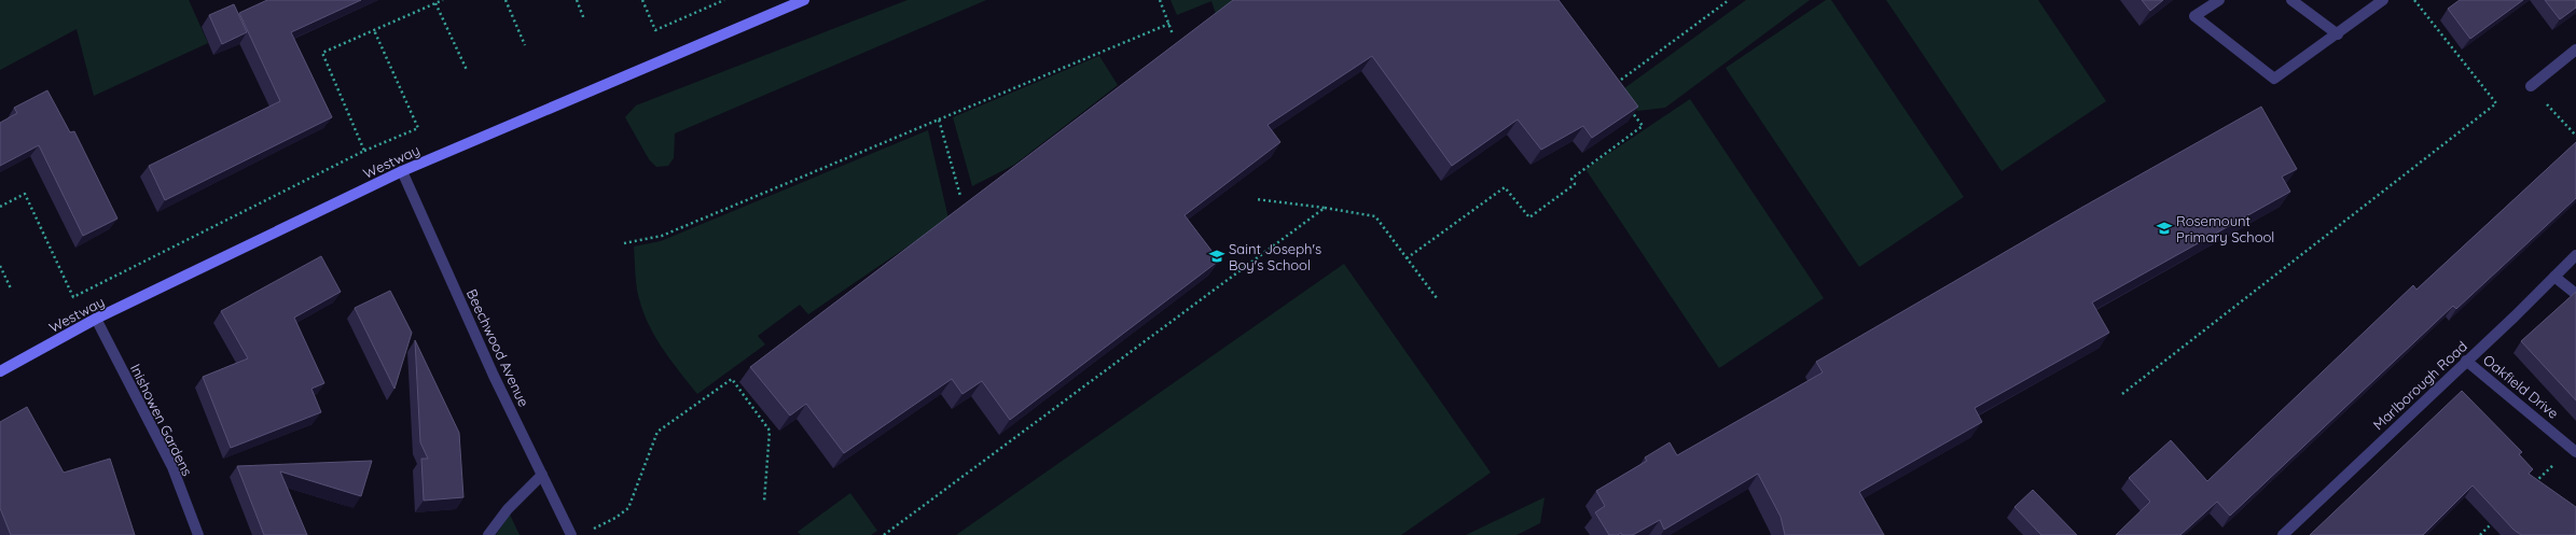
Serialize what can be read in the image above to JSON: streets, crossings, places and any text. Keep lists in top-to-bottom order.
{
  "streets": {
    "street": [
      "Westway",
      "Beechwood Avenue",
      "Marlborough Road",
      "Oakfield Drive",
      "Inishowen Gardens"
    ]
  },
  "crossings": [
    ["Westway", "Beechwood Avenue"],
    ["Westway", "Inishowen Gardens"],
    ["Marlborough Road", "Oakfield Drive"]
  ],
  "places": {
    "school or university": ["Rosemount Primary School", "Saint Joseph's Boy's School"]
  }
}
